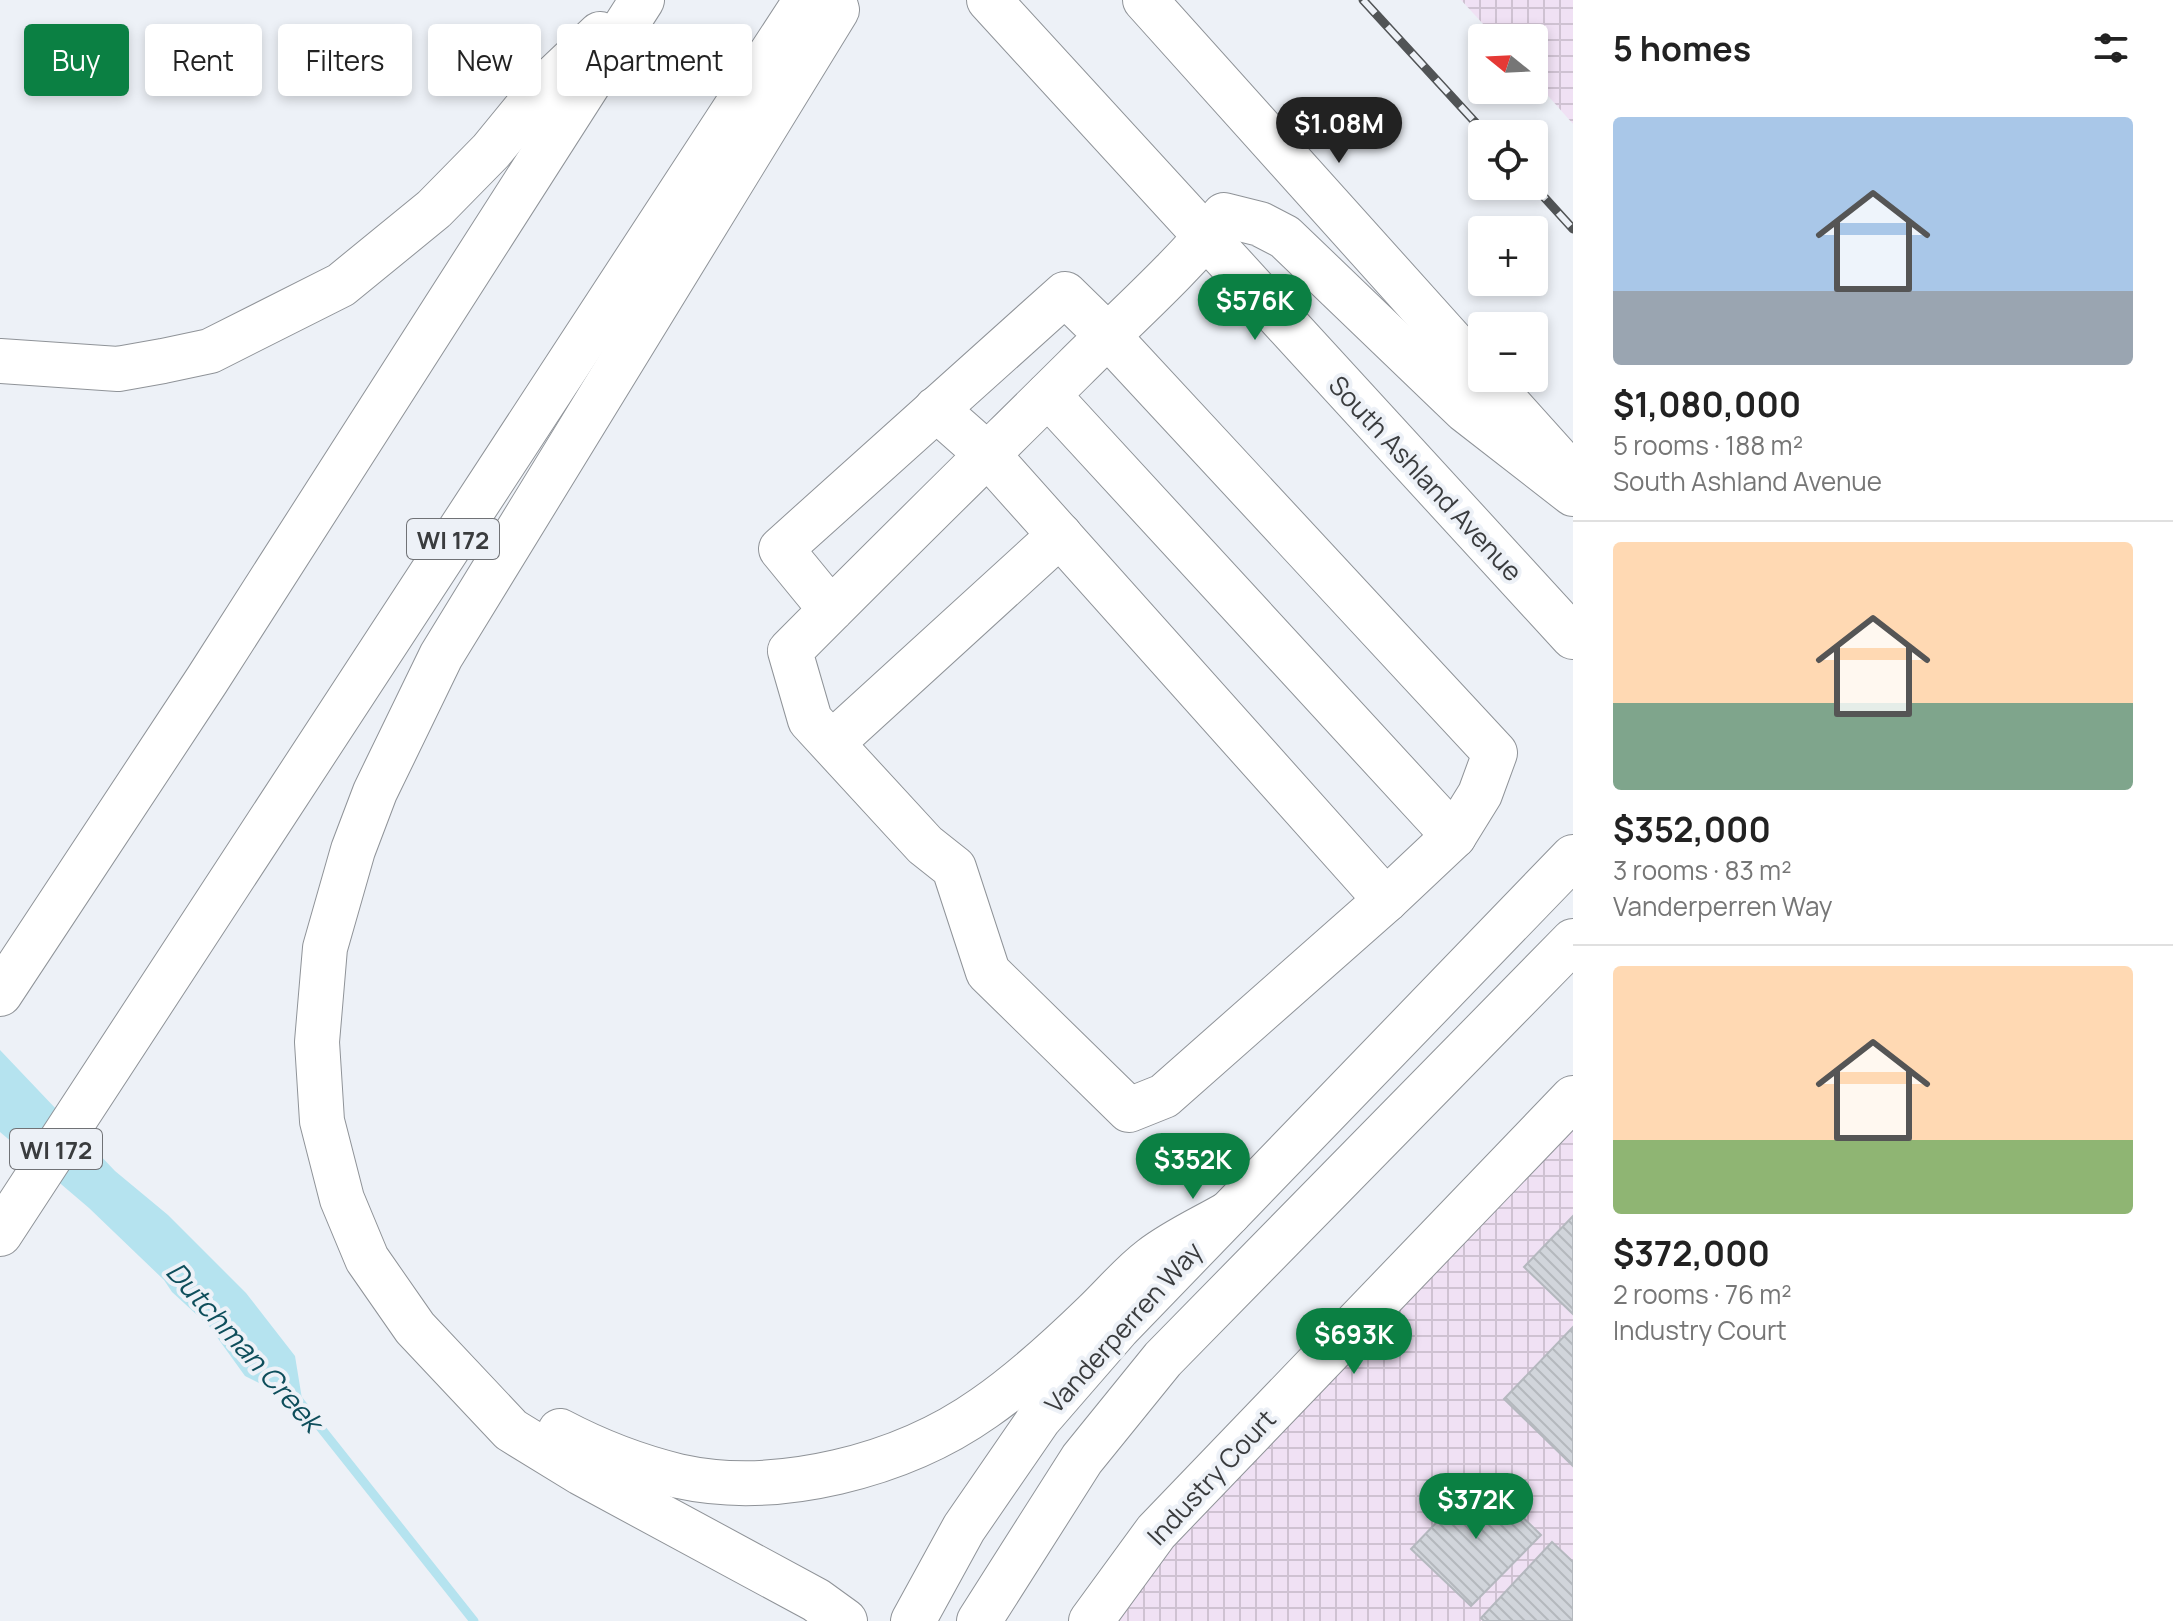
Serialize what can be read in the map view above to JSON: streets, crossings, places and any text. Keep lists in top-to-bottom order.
{
  "streets": {
    "main road": [
      "South Ashland Avenue",
      "WI 172",
      "Vanderperren Way",
      "Industry Court"
    ]
  },
  "water": ["Dutchman Creek"],
  "north": "left",
  "page": {
    "heading": "5 homes",
    "map_buttons": ["+", "−"],
    "chip": [
      "Buy",
      "Rent",
      "Filters",
      "New",
      "Apartment"
    ],
    "list": [
      {
        "name": "$1,080,000",
        "note": "5 rooms · 188 m² · South Ashland Avenue"
      },
      {
        "name": "$352,000",
        "note": "3 rooms · 83 m² · Vanderperren Way"
      },
      {
        "name": "$372,000",
        "note": "2 rooms · 76 m² · Industry Court"
      }
    ],
    "price": [
      "$1.08M",
      "$576K",
      "$352K",
      "$693K",
      "$372K"
    ]
  }
}
